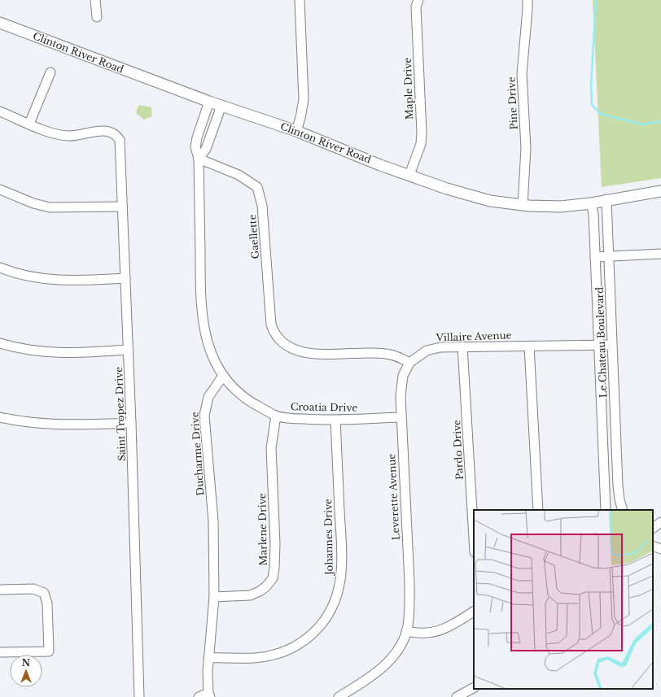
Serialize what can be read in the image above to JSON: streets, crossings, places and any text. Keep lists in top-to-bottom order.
{
  "streets": {
    "street": [
      "Clinton River Road",
      "Maple Drive",
      "Pine Drive",
      "Gaellette",
      "Villaire Avenue",
      "Le Chateau Boulevard",
      "Croatia Drive",
      "Saint Tropez Drive",
      "Pardo Drive",
      "Ducharme Drive",
      "Leverette Avenue",
      "Marlene Drive",
      "Johannes Drive"
    ]
  },
  "crossings": [
    ["Clinton River Road", "Maple Drive"],
    ["Clinton River Road", "Pine Drive"],
    ["Clinton River Road", "Le Chateau Boulevard"],
    ["Gaellette", "Villaire Avenue"],
    ["Gaellette", "Leverette Avenue"],
    ["Villaire Avenue", "Le Chateau Boulevard"],
    ["Villaire Avenue", "Pardo Drive"],
    ["Villaire Avenue", "Leverette Avenue"],
    ["Croatia Drive", "Ducharme Drive"],
    ["Croatia Drive", "Leverette Avenue"],
    ["Croatia Drive", "Marlene Drive"],
    ["Croatia Drive", "Johannes Drive"],
    ["Ducharme Drive", "Marlene Drive"],
    ["Ducharme Drive", "Johannes Drive"]
  ],
  "north": "top"
}
